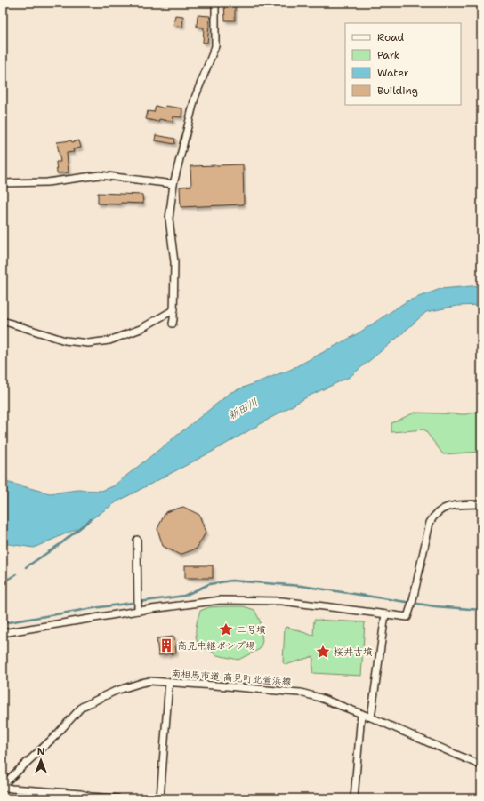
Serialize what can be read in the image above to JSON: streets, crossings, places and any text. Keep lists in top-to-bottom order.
{
  "streets": {
    "street": ["南相馬市道 高見町北萱浜線"]
  },
  "water": ["新田川"],
  "places": {
    "place": ["二号墳", "桜井古墳"],
    "building": ["高見中継ポンプ場"]
  },
  "legend": [
    "Road",
    "Park",
    "Water",
    "Building"
  ],
  "north": "top"
}
